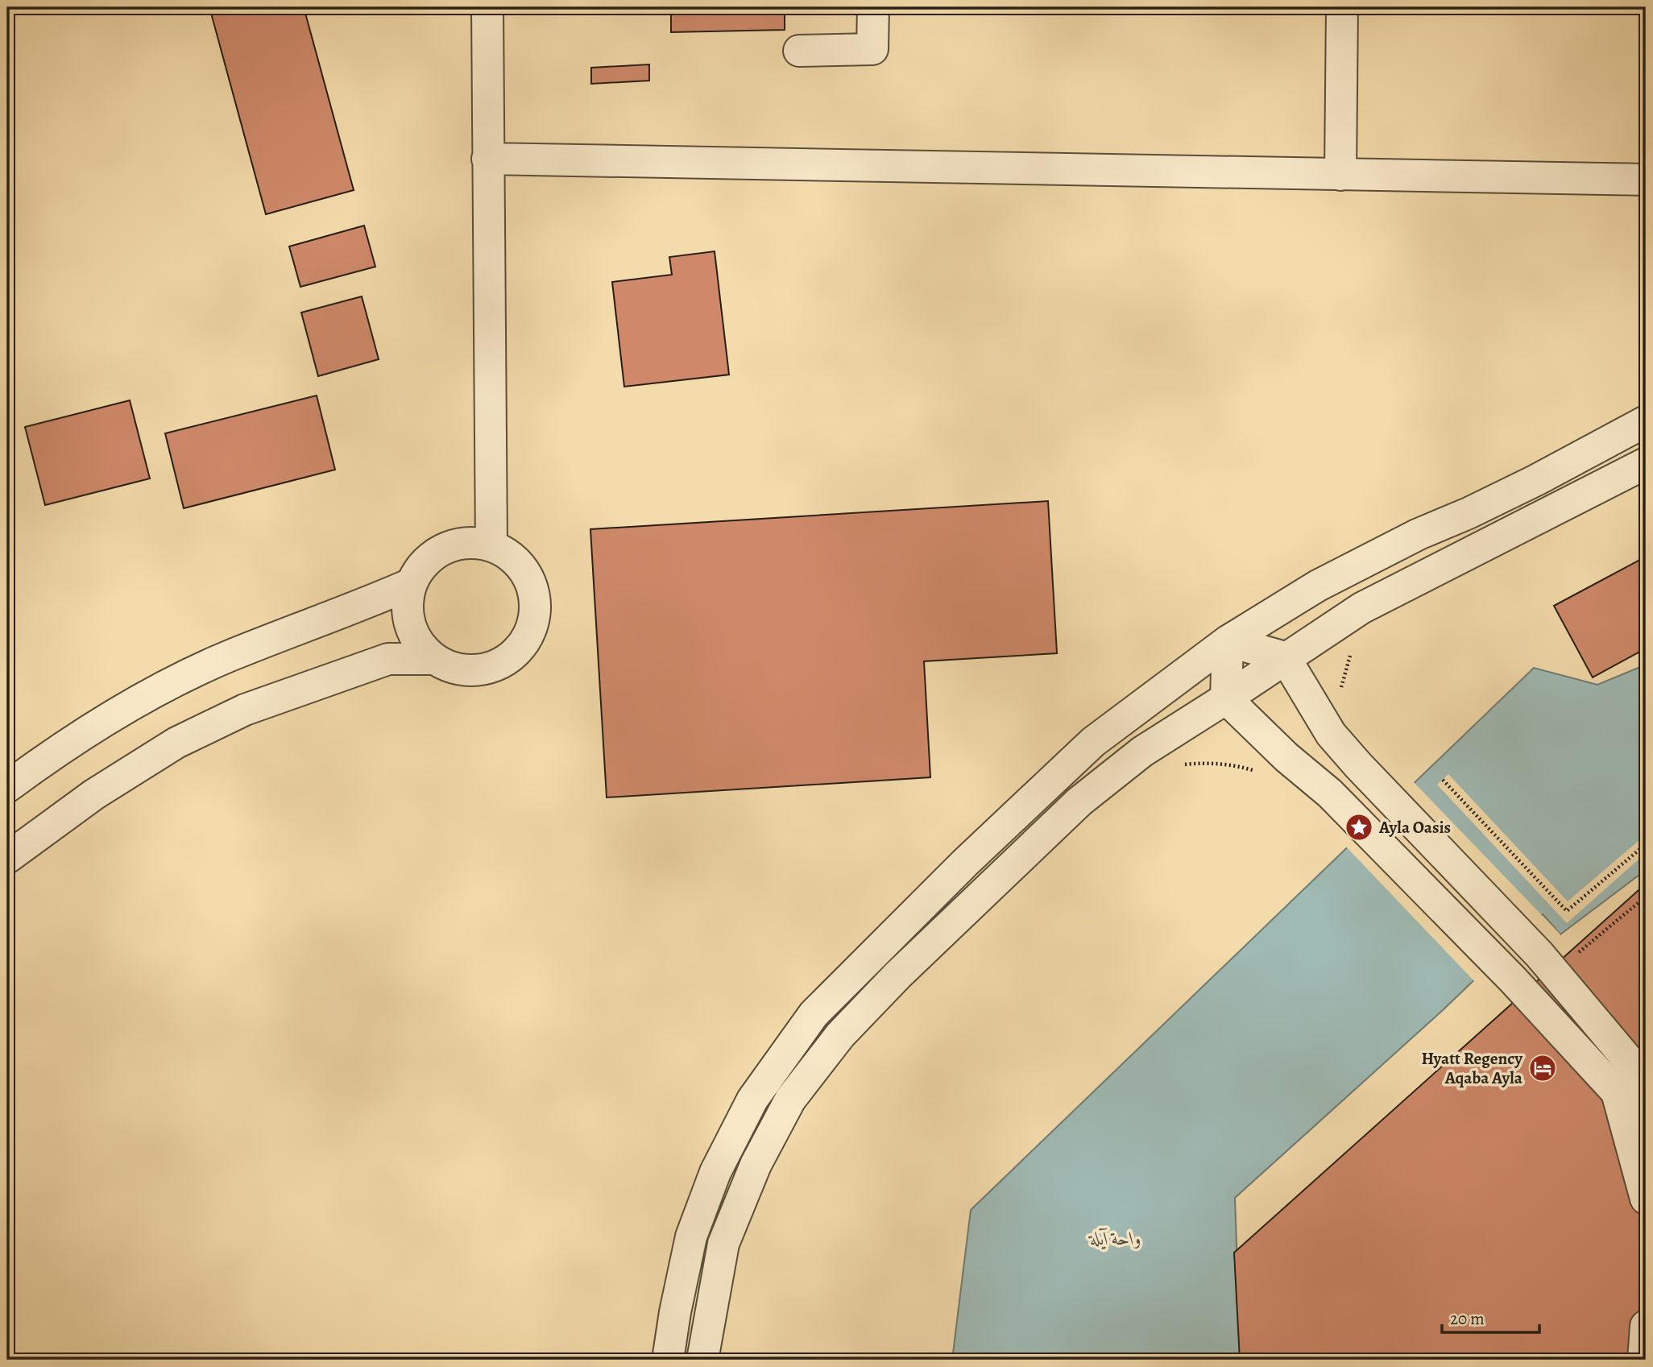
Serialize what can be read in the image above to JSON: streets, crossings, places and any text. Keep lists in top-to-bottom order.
{
  "water": ["واحة آيلة"],
  "places": {
    "place": ["Ayla Oasis"],
    "hotel": ["Hyatt Regency Aqaba Ayla"]
  },
  "scale_bar": "20 m"
}
